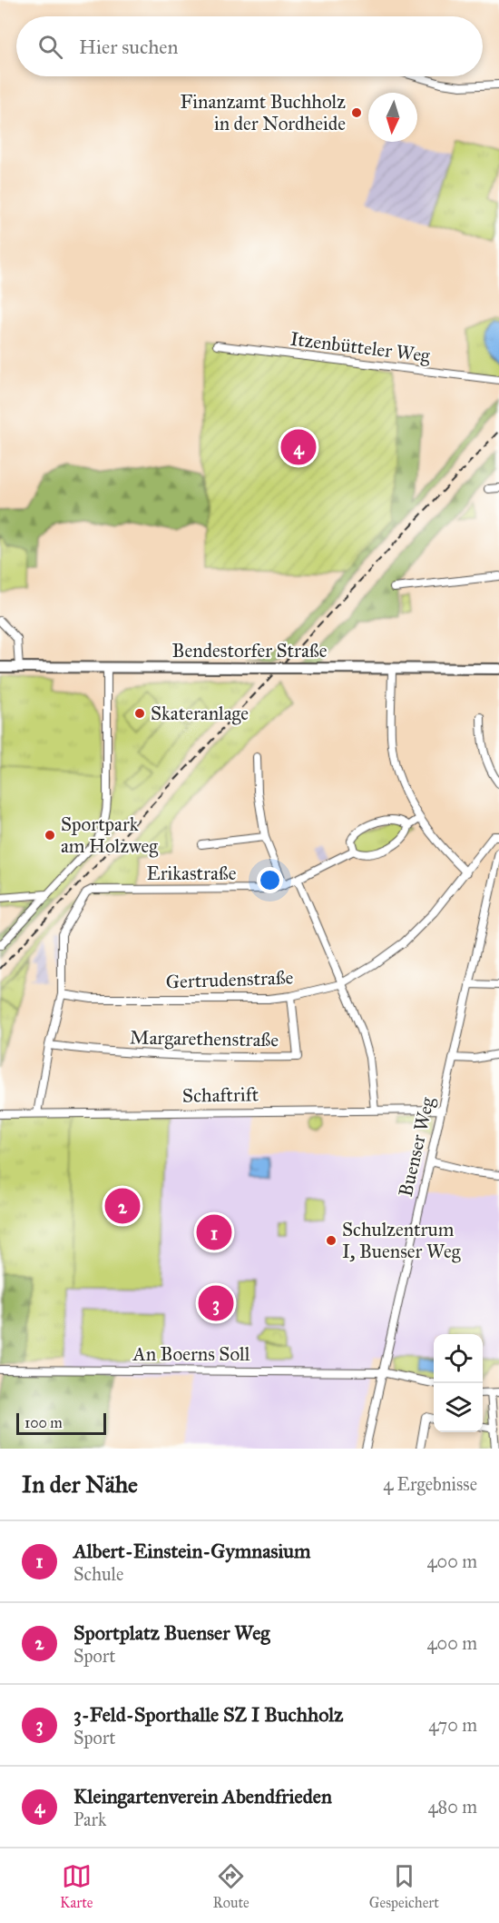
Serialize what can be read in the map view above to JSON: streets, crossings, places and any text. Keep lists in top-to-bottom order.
{
  "streets": {
    "street": [
      "Itzenbütteler Weg",
      "Bendestorfer Straße",
      "Erikastraße",
      "Gertrudenstraße",
      "Margarethenstraße",
      "Schaftrift",
      "Buenser Weg",
      "An Boerns Soll"
    ]
  },
  "crossings": [
    ["Erikastraße", "Gertrudenstraße"],
    ["Gertrudenstraße", "Margarethenstraße"],
    ["Schaftrift", "Buenser Weg"],
    ["Buenser Weg", "An Boerns Soll"]
  ],
  "places": [
    "Finanzamt Buchholz in der Nordheide",
    "Skateranlage",
    "Sportpark am Holzweg",
    "Schulzentrum I, Buenser Weg"
  ],
  "scale_bar": "100 m",
  "north": "bottom",
  "page": {
    "search": "Hier suchen",
    "pins": [
      "4",
      "2",
      "1",
      "3"
    ],
    "scale": "100 m",
    "heading": ["In der Nähe", "4 Ergebnisse"],
    "list": [
      {
        "mark": "1",
        "name": "Albert-Einstein-Gymnasium",
        "note": "Schule",
        "value": "400 m"
      },
      {
        "mark": "2",
        "name": "Sportplatz Buenser Weg",
        "note": "Sport",
        "value": "400 m"
      },
      {
        "mark": "3",
        "name": "3-Feld-Sporthalle SZ I Buchholz",
        "note": "Sport",
        "value": "470 m"
      },
      {
        "mark": "4",
        "name": "Kleingartenverein Abendfrieden",
        "note": "Park",
        "value": "480 m"
      }
    ],
    "nav": ["Karte", "Route", "Gespeichert"]
  }
}
